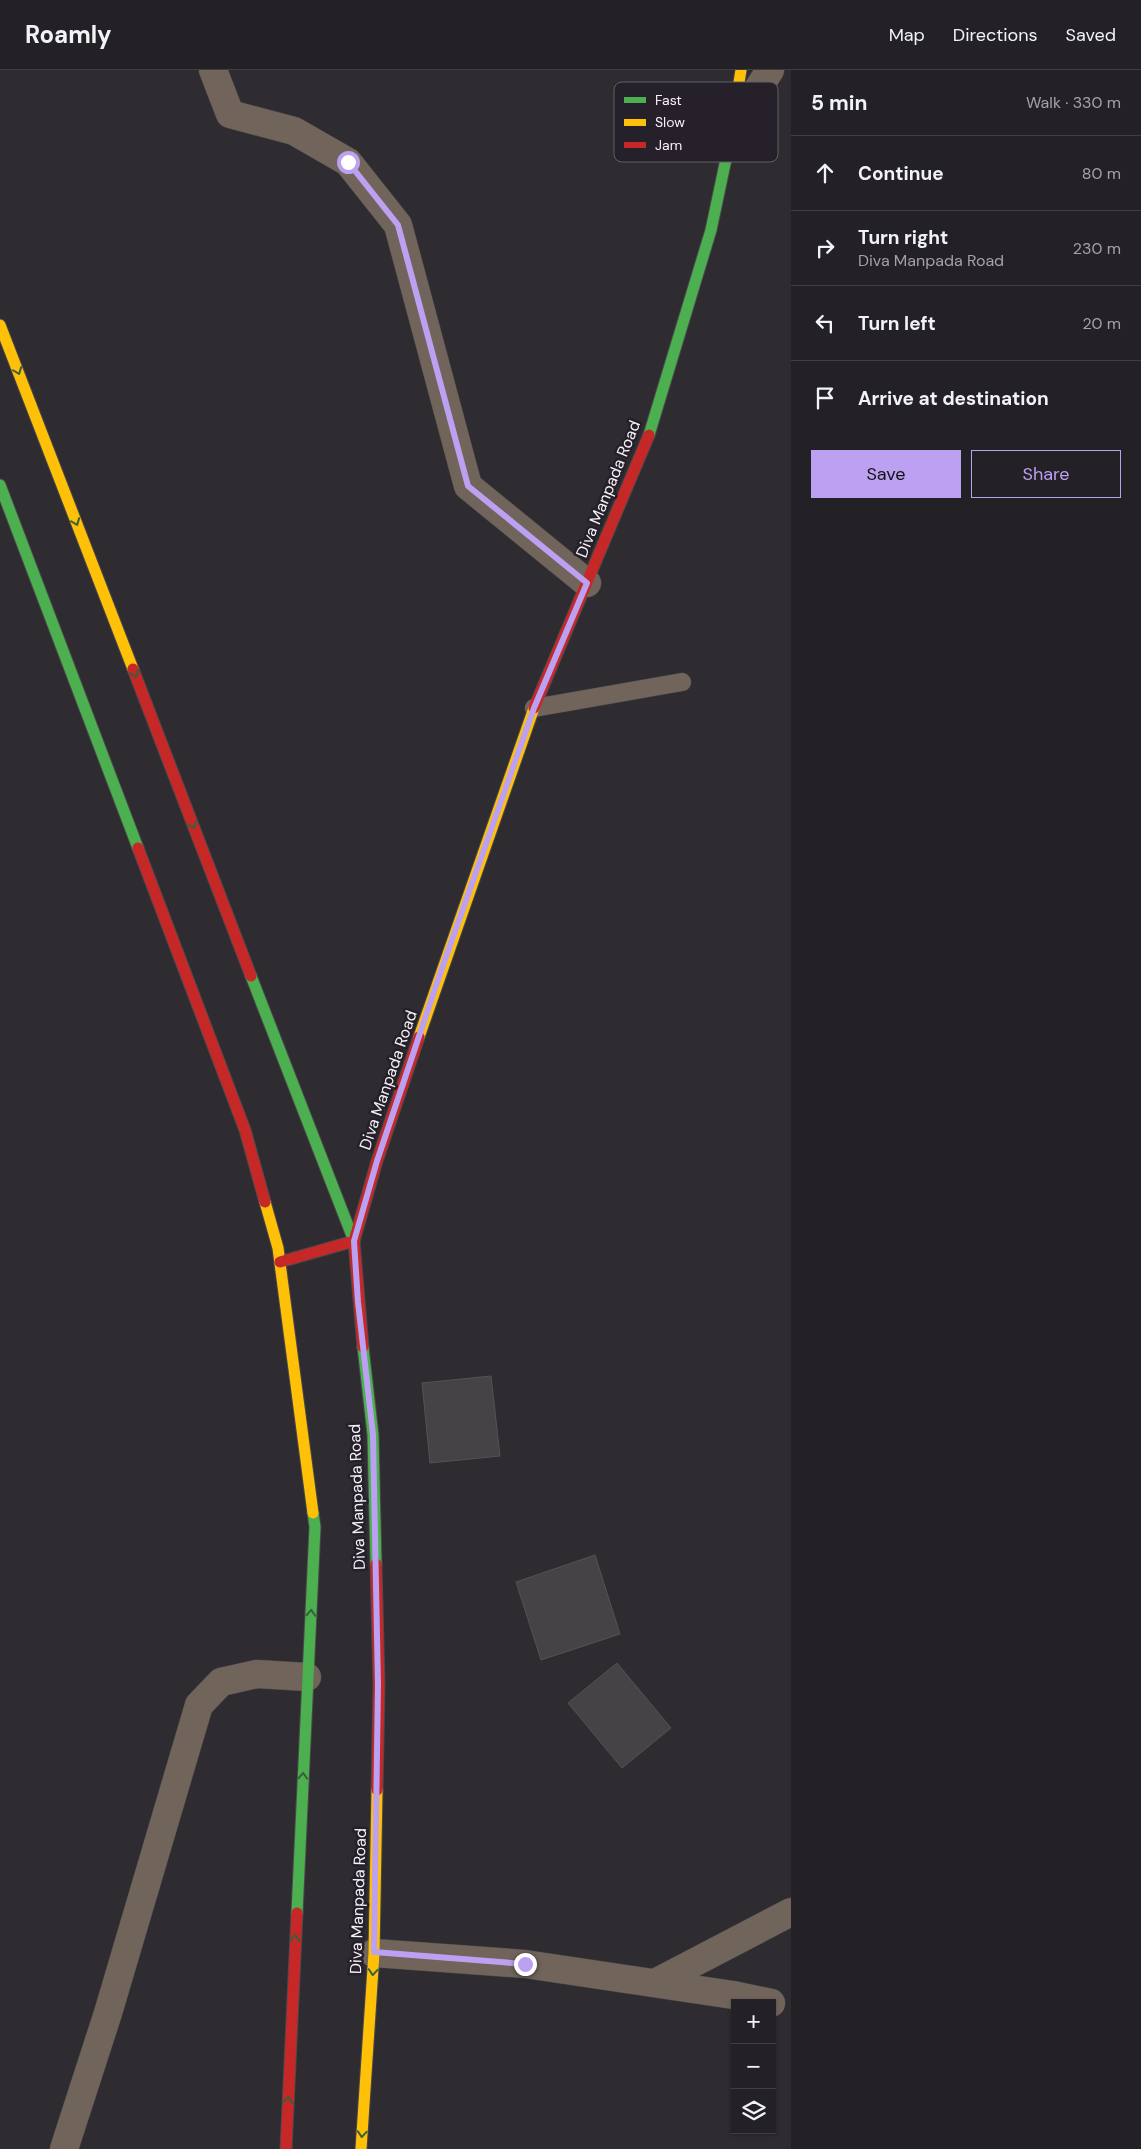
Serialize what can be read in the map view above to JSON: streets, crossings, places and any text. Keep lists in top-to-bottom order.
{
  "streets": {
    "street": ["Diva Manpada Road"]
  },
  "legend": ["Fast", "Slow", "Jam"],
  "page": {
    "header": "Roamly",
    "nav": ["Map", "Directions", "Saved"],
    "heading": ["5 min", "Walk · 330 m"],
    "list": [
      ["Continue", "80 m"],
      ["Turn right", "Diva Manpada Road", "230 m"],
      ["Turn left", "20 m"],
      "Arrive at destination"
    ],
    "buttons": ["Save", "Share"],
    "map_buttons": ["+", "−"]
  }
}
